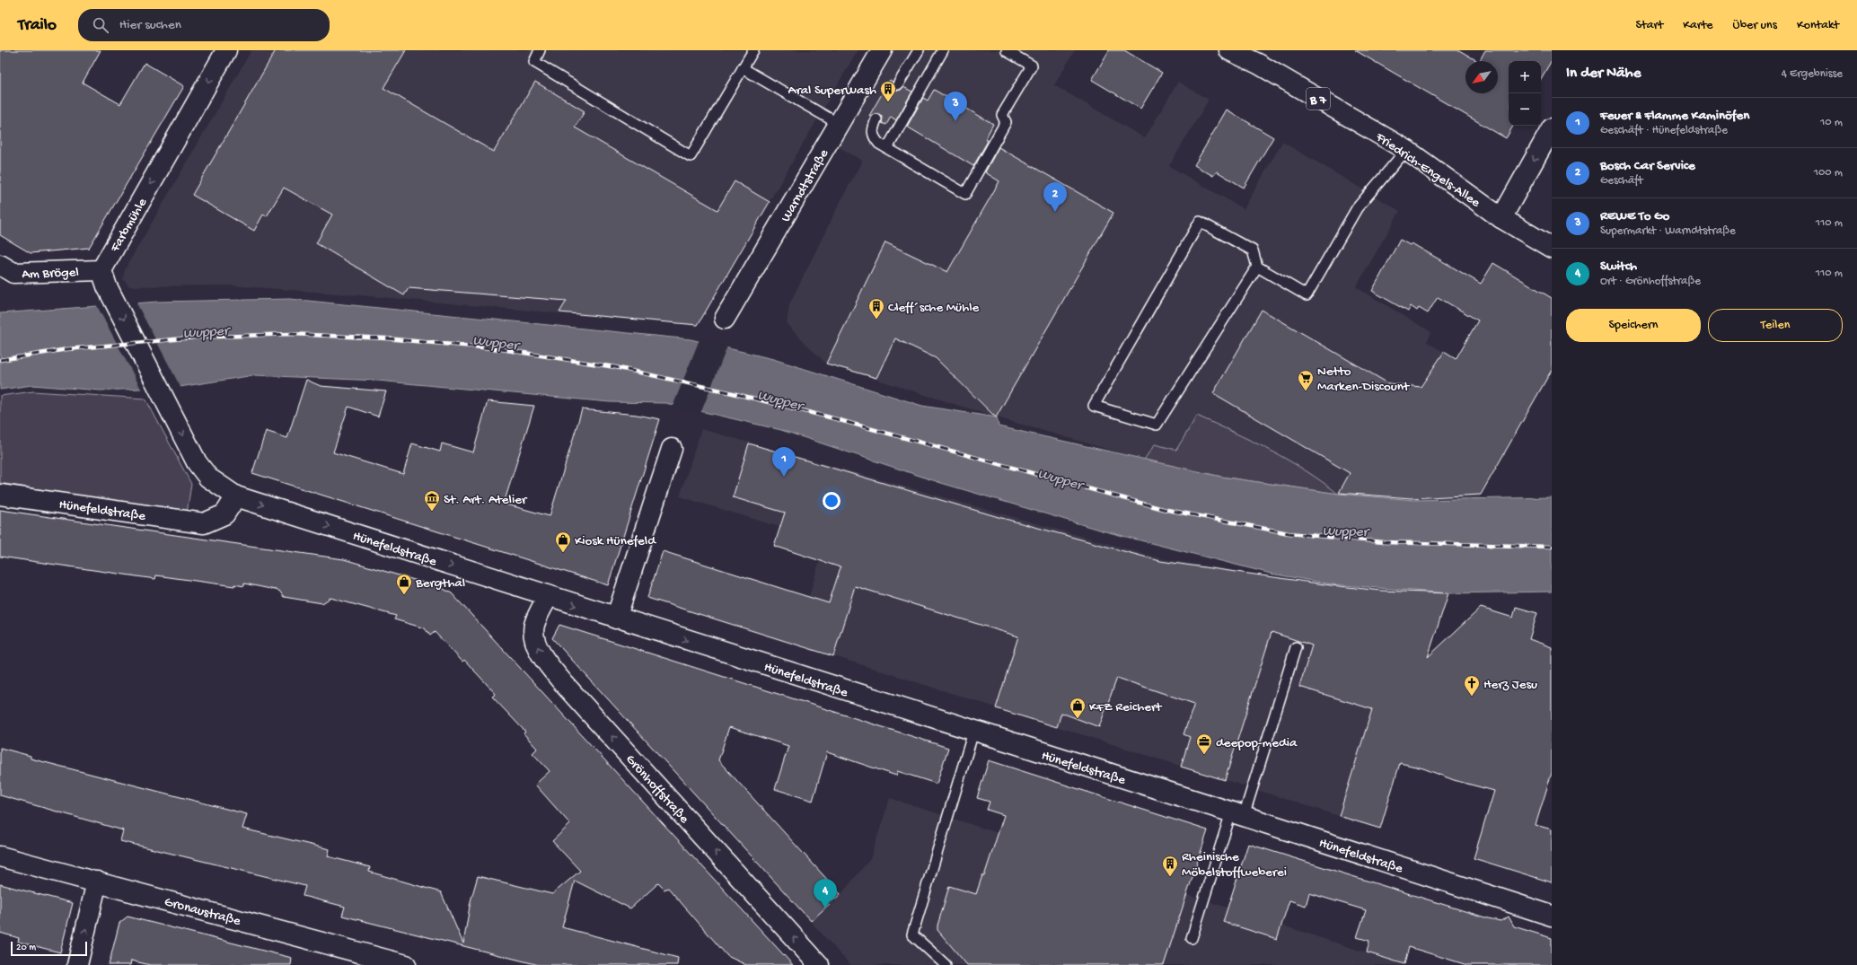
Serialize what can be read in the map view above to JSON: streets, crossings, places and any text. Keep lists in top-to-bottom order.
{
  "streets": {
    "street": [
      "B 7",
      "Friedrich-Engels-Allee",
      "Warndtstraße",
      "Farbmühle",
      "Am Brögel",
      "Hünefeldstraße",
      "Grönhoffstraße",
      "Gronaustraße"
    ]
  },
  "crossings": [
    ["Farbmühle", "Am Brögel"],
    ["Farbmühle", "Hünefeldstraße"],
    ["Am Brögel", "Hünefeldstraße"],
    ["Hünefeldstraße", "Grönhoffstraße"]
  ],
  "one_way": ["Farbmühle", "Hünefeldstraße", "Grönhoffstraße"],
  "water": ["Wupper"],
  "places": {
    "building": ["Aral SuperWash", "Cleff´sche Mühle", "Rheinische Möbelstoffweberei"],
    "supermarket": ["Netto Marken-Discount"],
    "museum": ["St. Art. Atelier"],
    "shop": ["Kiosk Hünefeld", "Bergthal", "KFZ Reichert"],
    "church": ["Herz Jesu"],
    "office": ["deepop-media"]
  },
  "scale_bar": "20 m",
  "north": "bottom left",
  "page": {
    "header": "Trailo",
    "search": "Hier suchen",
    "nav": [
      "Start",
      "Karte",
      "Über uns",
      "Kontakt"
    ],
    "heading": ["In der Nähe", "4 Ergebnisse"],
    "map_buttons": ["+", "−"],
    "pins": [
      "3",
      "2",
      "1",
      "4"
    ],
    "list": [
      {
        "mark": "1",
        "name": "Feuer & Flamme Kaminöfen",
        "note": "Geschäft · Hünefeldstraße",
        "value": "10 m"
      },
      {
        "mark": "2",
        "name": "Bosch Car Service",
        "note": "Geschäft",
        "value": "100 m"
      },
      {
        "mark": "3",
        "name": "REWE To Go",
        "note": "Supermarkt · Warndtstraße",
        "value": "110 m"
      },
      {
        "mark": "4",
        "name": "Switch",
        "note": "Ort · Grönhoffstraße",
        "value": "110 m"
      }
    ],
    "buttons": ["Speichern", "Teilen"],
    "scale": "20 m"
  }
}
